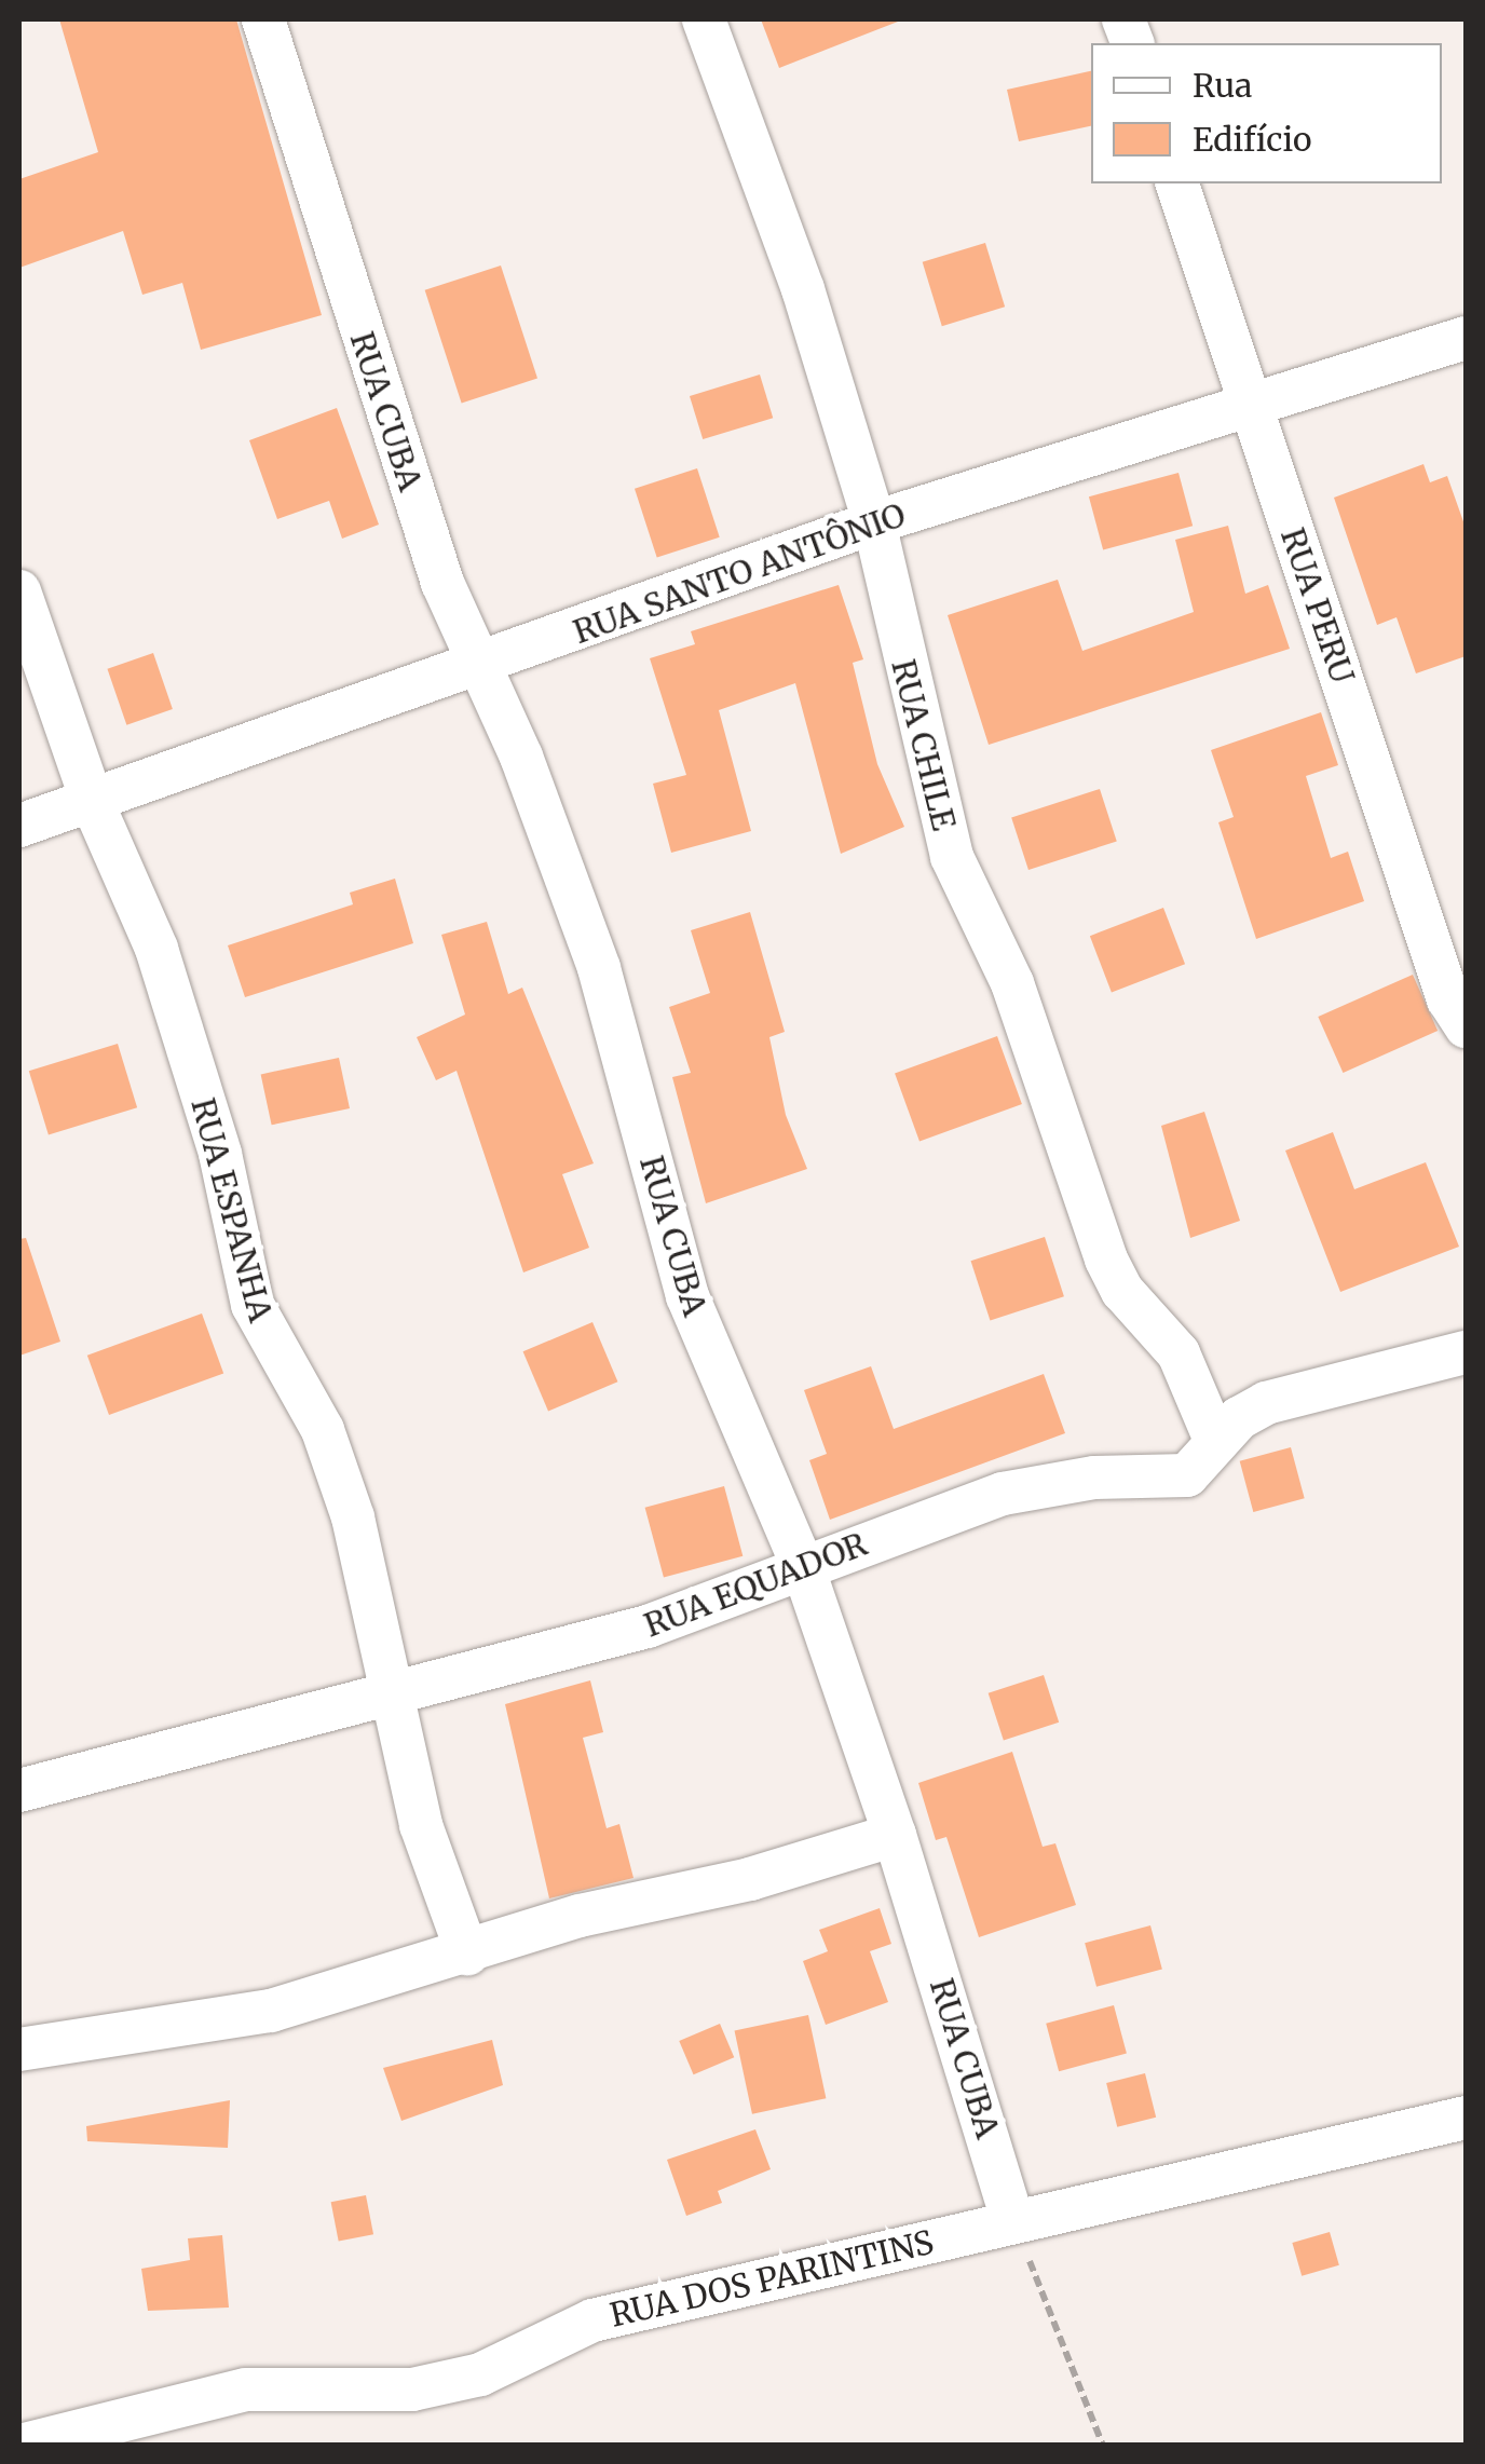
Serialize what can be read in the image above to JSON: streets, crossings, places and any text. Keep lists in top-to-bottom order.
{
  "streets": {
    "street": [
      "RUA CUBA",
      "RUA SANTO ANTÔNIO",
      "RUA PERU",
      "RUA CHILE",
      "RUA ESPANHA",
      "RUA EQUADOR",
      "RUA DOS PARINTINS"
    ]
  },
  "crossings": [
    ["RUA CUBA", "RUA SANTO ANTÔNIO"],
    ["RUA CUBA", "RUA EQUADOR"],
    ["RUA CUBA", "RUA DOS PARINTINS"],
    ["RUA SANTO ANTÔNIO", "RUA PERU"],
    ["RUA SANTO ANTÔNIO", "RUA CHILE"],
    ["RUA SANTO ANTÔNIO", "RUA ESPANHA"],
    ["RUA CHILE", "RUA EQUADOR"],
    ["RUA ESPANHA", "RUA EQUADOR"]
  ],
  "legend": ["Rua", "Edifício"]
}
